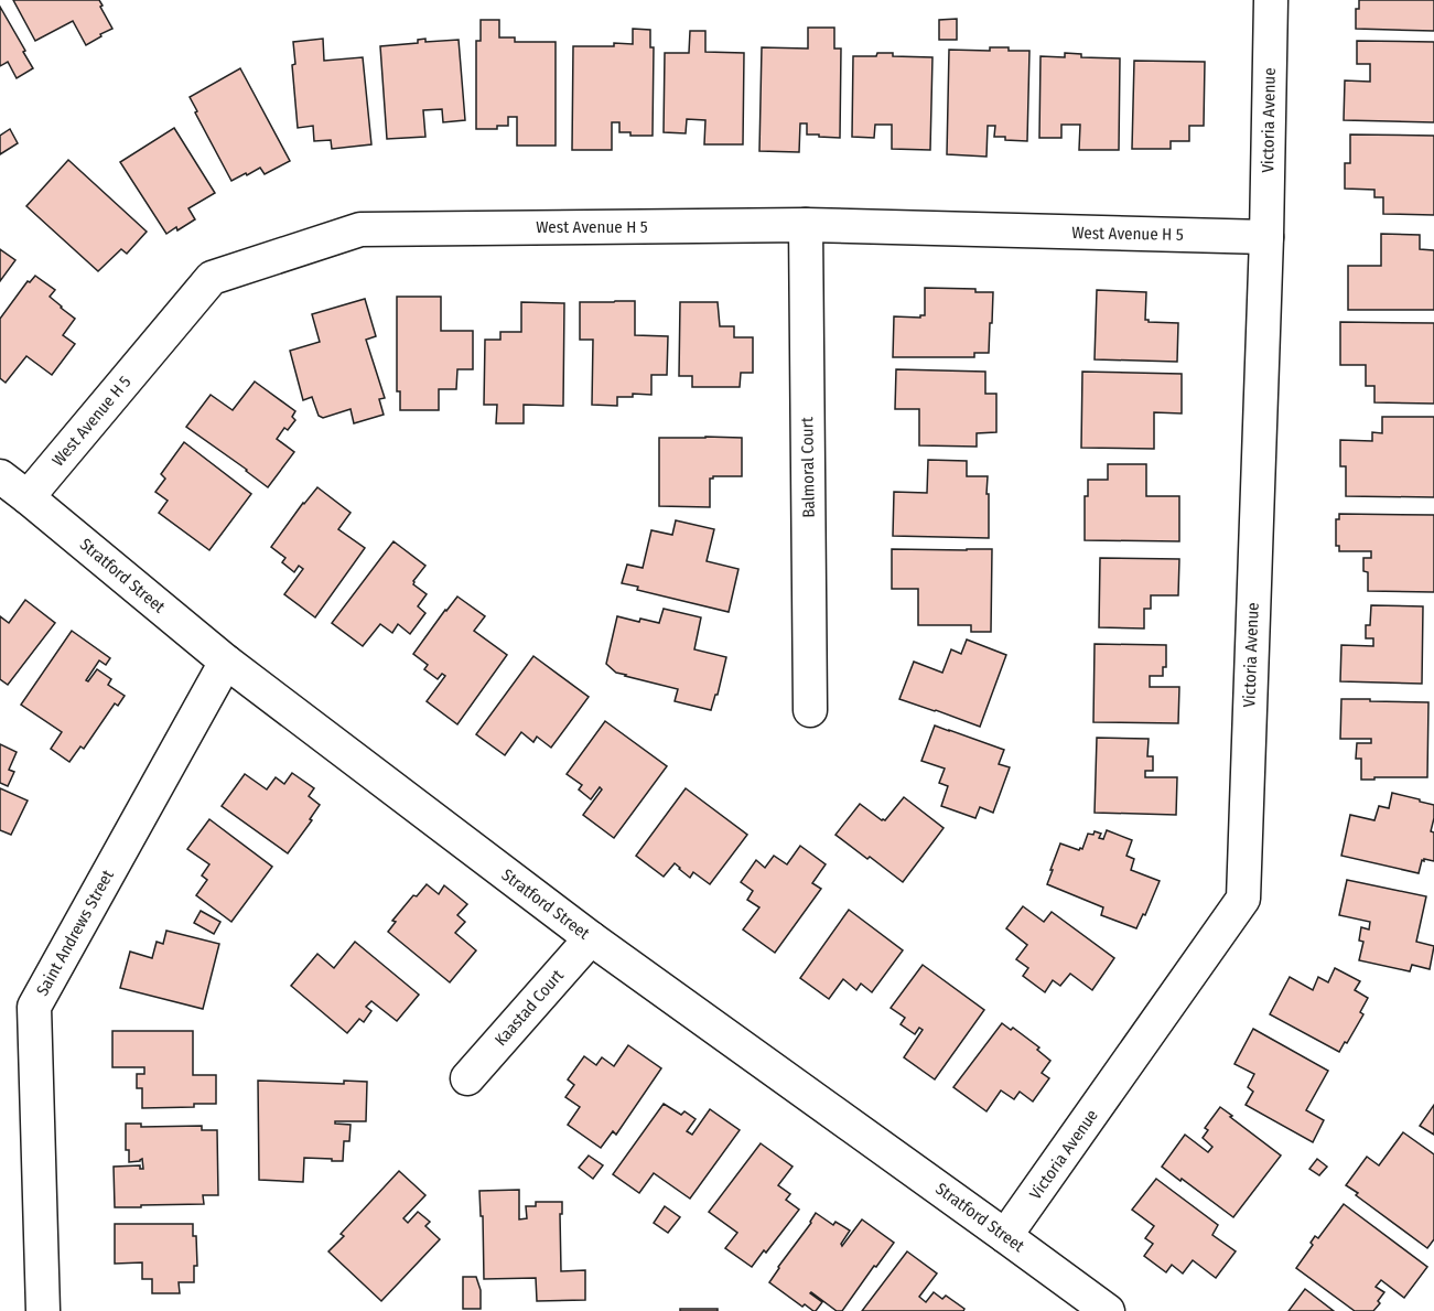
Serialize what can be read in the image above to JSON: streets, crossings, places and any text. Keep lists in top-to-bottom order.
{
  "streets": {
    "street": [
      "Victoria Avenue",
      "West Avenue H 5",
      "Balmoral Court",
      "Stratford Street",
      "Saint Andrews Street",
      "Kaastad Court"
    ]
  },
  "crossings": [
    ["Victoria Avenue", "West Avenue H 5"],
    ["Victoria Avenue", "Stratford Street"],
    ["West Avenue H 5", "Balmoral Court"],
    ["West Avenue H 5", "Stratford Street"],
    ["Stratford Street", "Saint Andrews Street"],
    ["Stratford Street", "Kaastad Court"]
  ]
}
